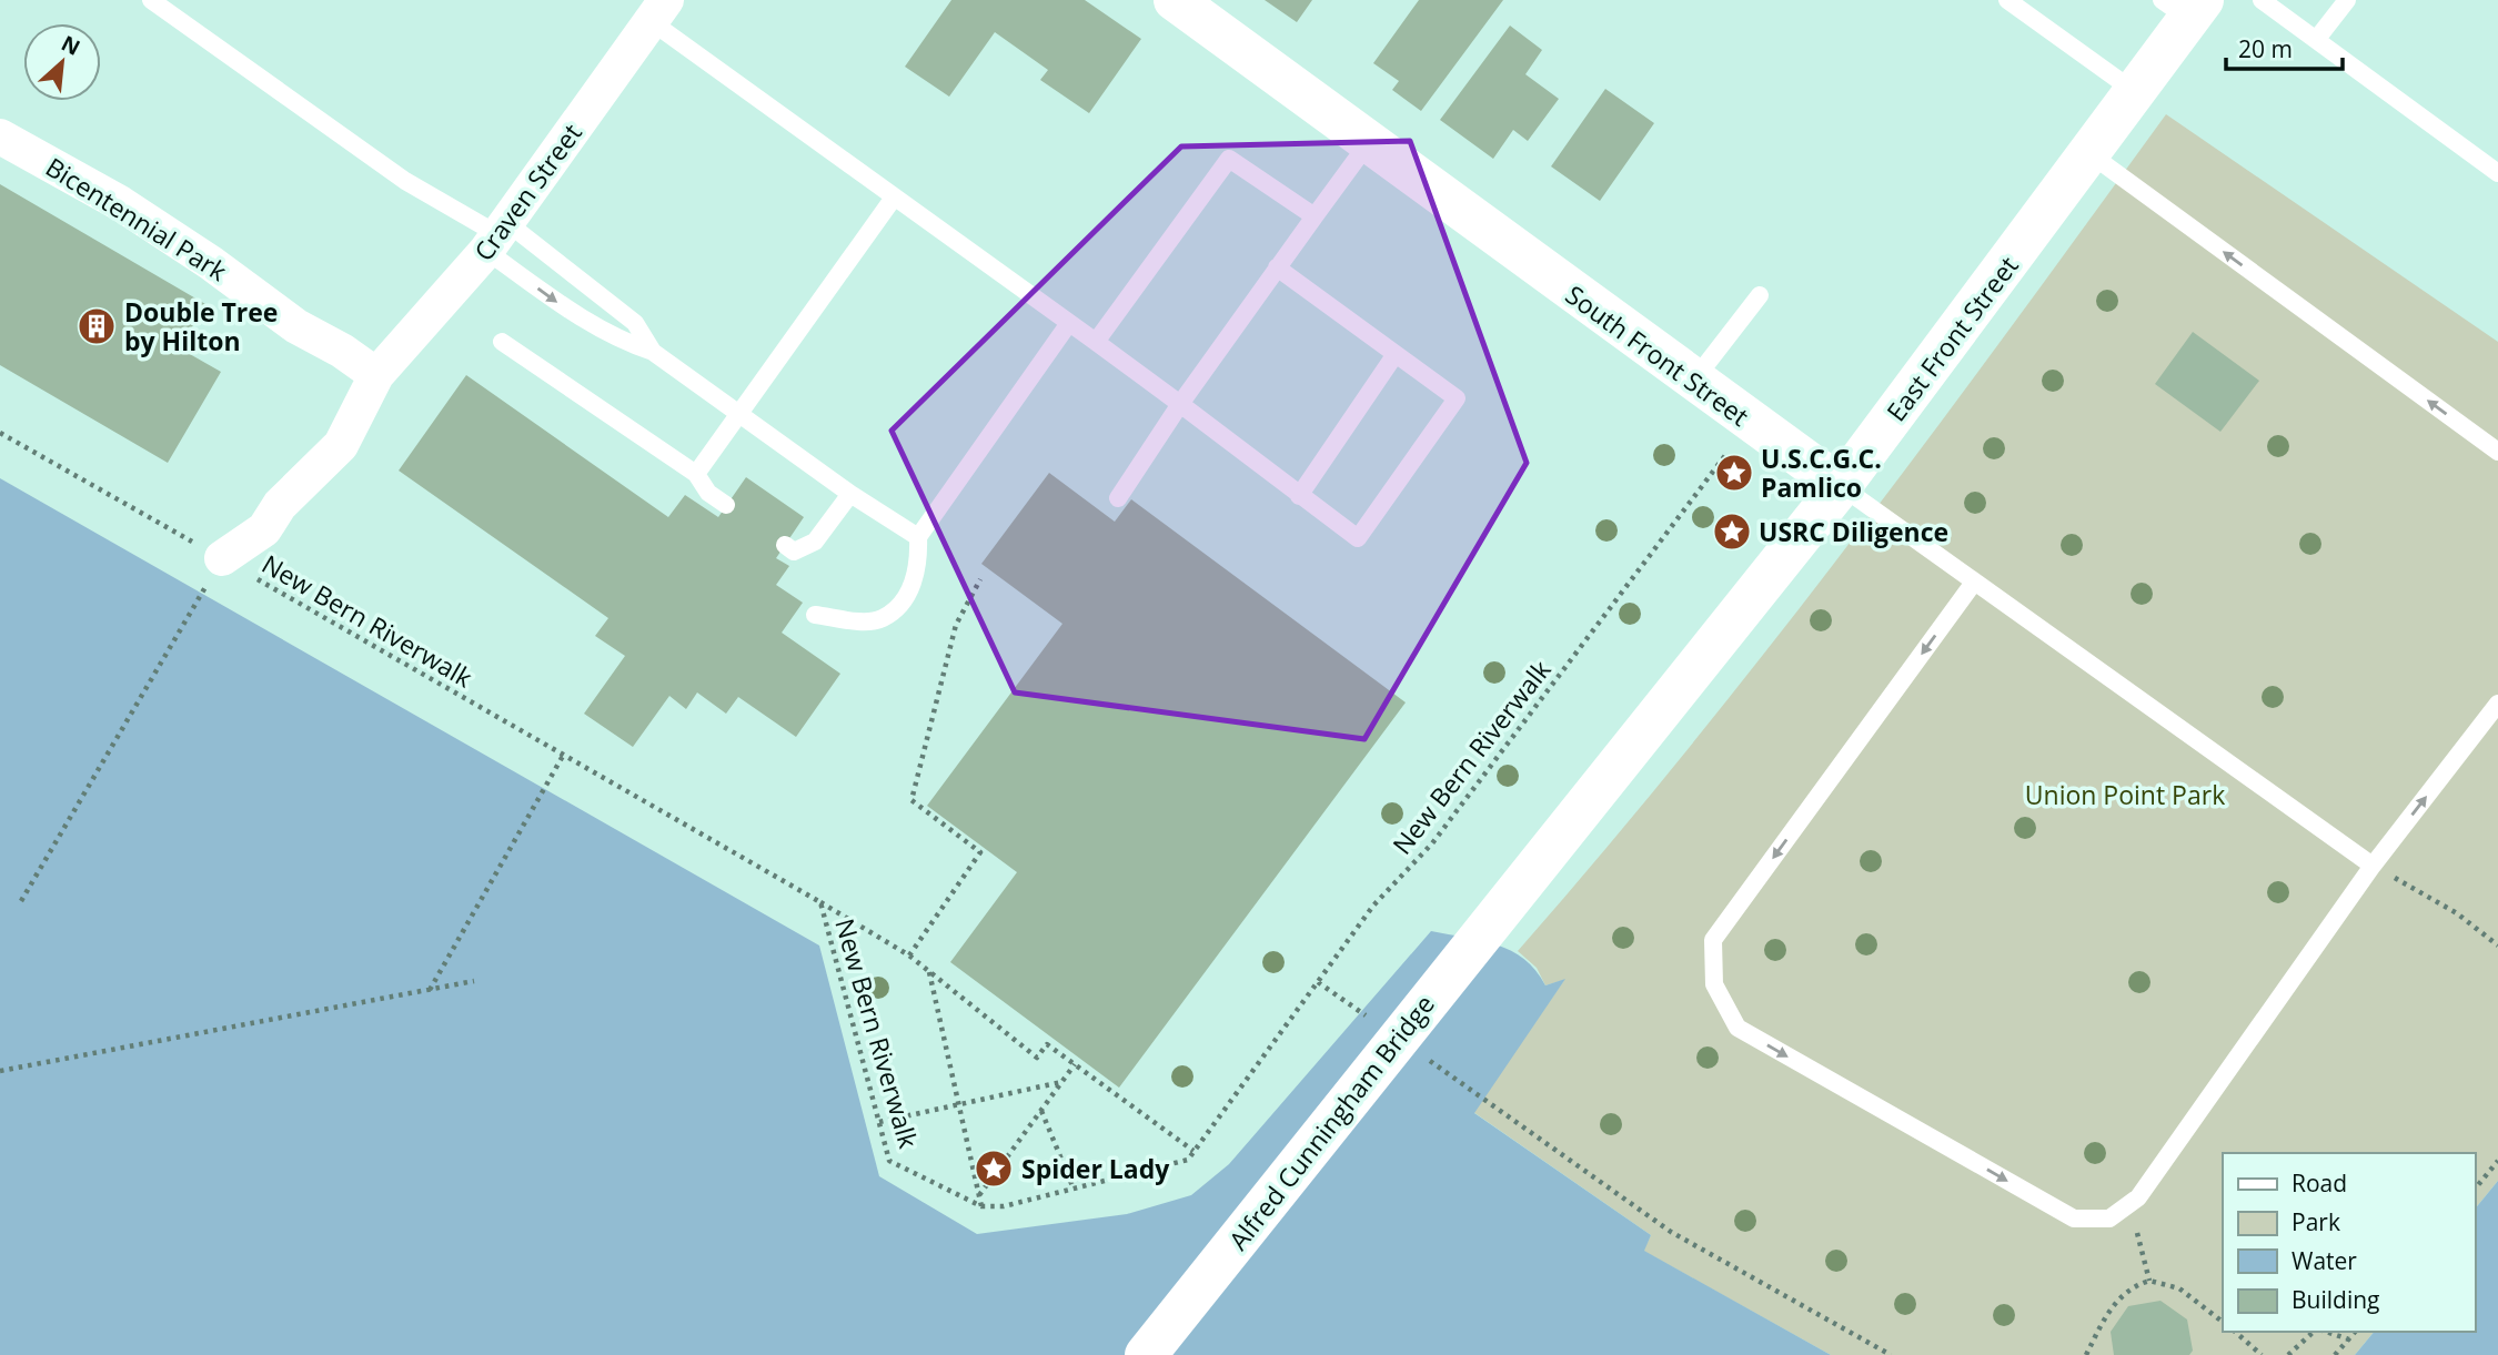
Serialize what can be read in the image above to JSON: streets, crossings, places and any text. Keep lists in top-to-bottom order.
{
  "streets": {
    "main road": ["East Front Street", "South Front Street", "Alfred Cunningham Bridge"],
    "street": ["Craven Street", "Bicentennial Park"],
    "path": ["New Bern Riverwalk"]
  },
  "crossings": [
    ["Craven Street", "Bicentennial Park"],
    ["East Front Street", "South Front Street"],
    ["East Front Street", "Alfred Cunningham Bridge"],
    ["South Front Street", "New Bern Riverwalk"]
  ],
  "parks": ["Union Point Park"],
  "places": {
    "building": ["Double Tree by Hilton"],
    "place": ["U.S.C.G.C. Pamlico", "USRC Diligence", "Spider Lady"]
  },
  "legend": [
    "Road",
    "Park",
    "Water",
    "Building"
  ],
  "scale_bar": "20 m",
  "north": "top right"
}
